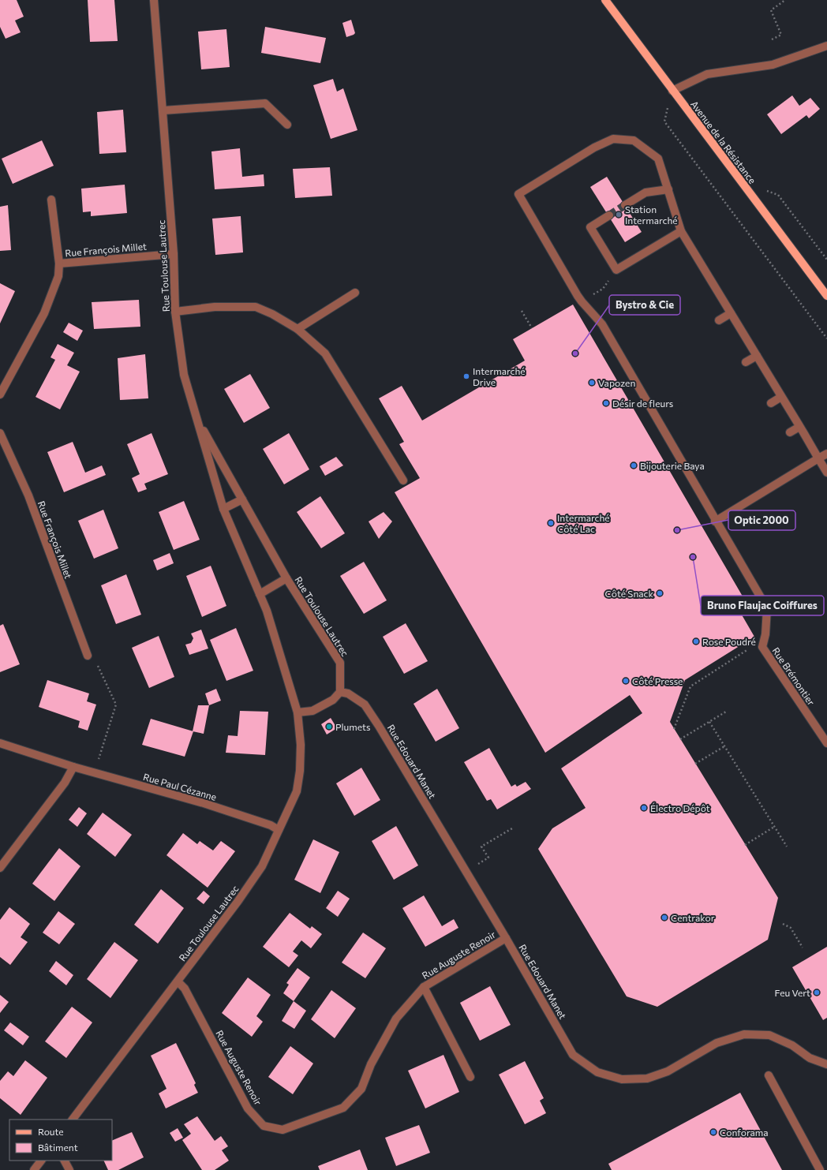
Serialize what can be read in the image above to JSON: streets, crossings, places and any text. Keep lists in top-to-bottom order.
{
  "streets": {
    "main road": ["Avenue de la Résistance"],
    "street": [
      "Rue François Millet",
      "Rue Toulouse Lautrec",
      "Rue Brémontier",
      "Rue Edouard Manet",
      "Rue Paul Cézanne",
      "Rue Auguste Renoir"
    ]
  },
  "crossings": [
    ["Rue François Millet", "Rue Toulouse Lautrec"],
    ["Rue Toulouse Lautrec", "Rue Edouard Manet"],
    ["Rue Toulouse Lautrec", "Rue Paul Cézanne"],
    ["Rue Toulouse Lautrec", "Rue Auguste Renoir"],
    ["Rue Edouard Manet", "Rue Auguste Renoir"]
  ],
  "places": [
    "Station Intermarché",
    "Bystro & Cie",
    "Intermarché Drive",
    "Vapozen",
    "Désir de fleurs",
    "Bijouterie Baya",
    "Intermarché Côté Lac",
    "Optic 2000",
    "Bruno Flaujac Coiffures",
    "Côté Snack",
    "Rose Poudré",
    "Côté Presse",
    "Plumets",
    "Électro Dépôt",
    "Centrakor",
    "Feu Vert",
    "Conforama"
  ],
  "legend": ["Route", "Bâtiment"]
}
